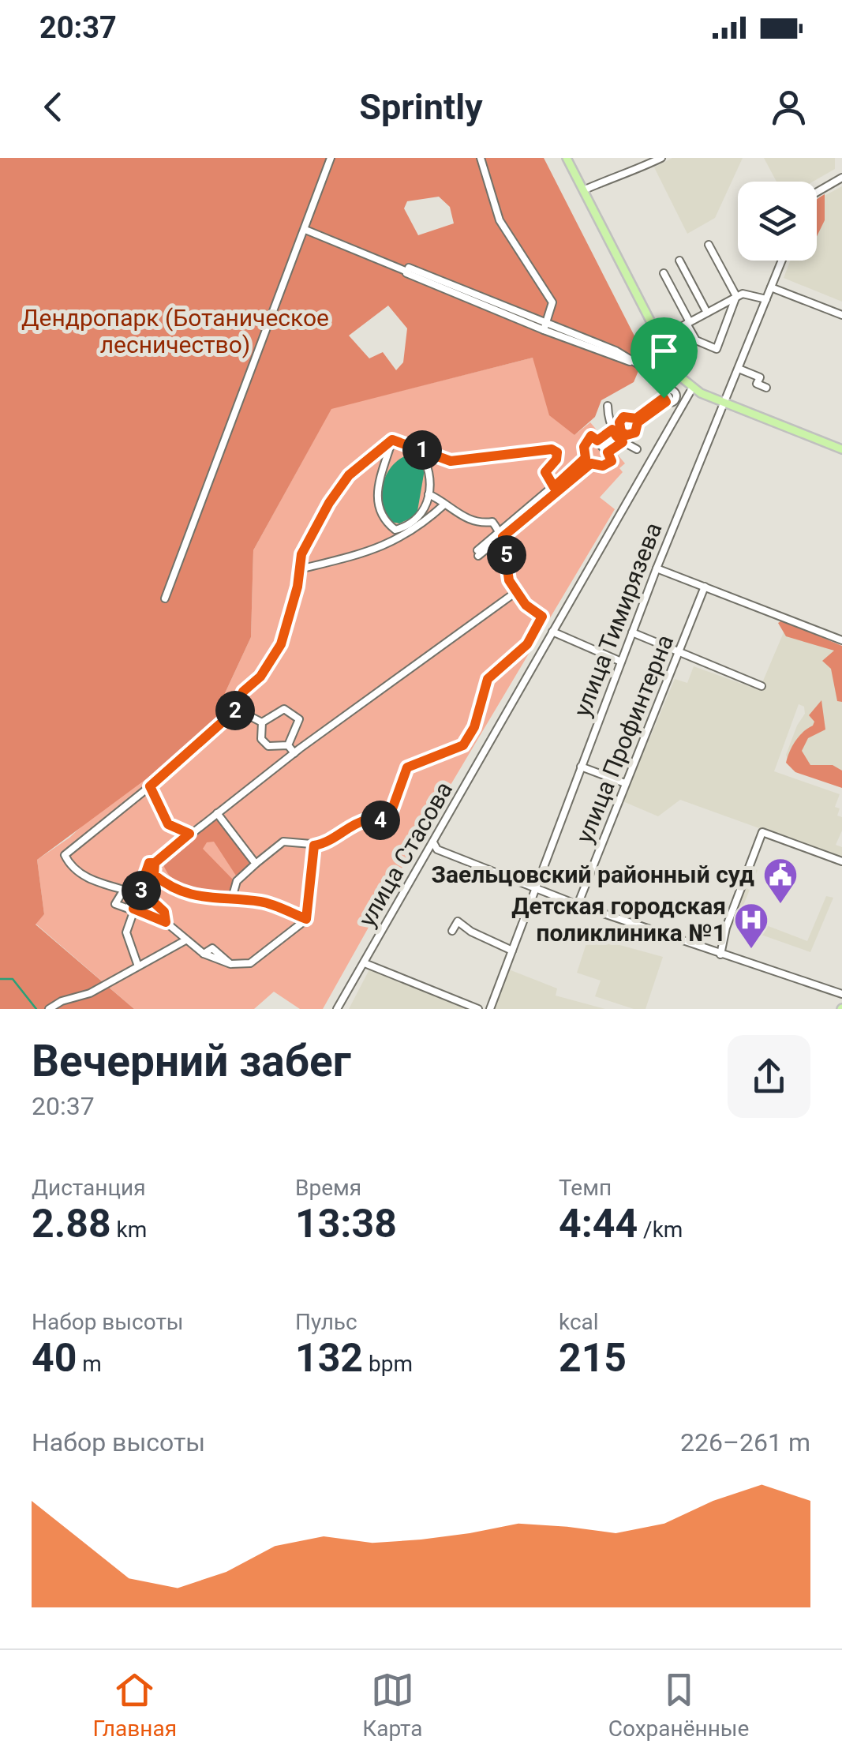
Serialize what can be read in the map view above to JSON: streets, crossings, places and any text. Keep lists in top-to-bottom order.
{
  "streets": {
    "street": ["улица Тимирязева", "улица Профинтерна", "улица Стасова"]
  },
  "parks": ["Дендропарк (Ботаническое лесничество)"],
  "places": {
    "public building": ["Заельцовский районный суд"],
    "hospital": ["Детская городская поликлиника №1"]
  },
  "page": {
    "status": "20:37",
    "header": "Sprintly",
    "pins": [
      "1",
      "5",
      "2",
      "4",
      "3"
    ],
    "heading": ["Вечерний забег", "20:37"],
    "stats": [
      ["Дистанция", "2.88 km"],
      ["Время", "13:38"],
      ["Темп", "4:44 /km"],
      ["Набор высоты", "40 m"],
      ["Пульс", "132 bpm"],
      ["kcal", "215"]
    ],
    "chart": ["Набор высоты", "226–261 m"],
    "tabs": ["Главная", "Карта", "Сохранённые"]
  }
}
